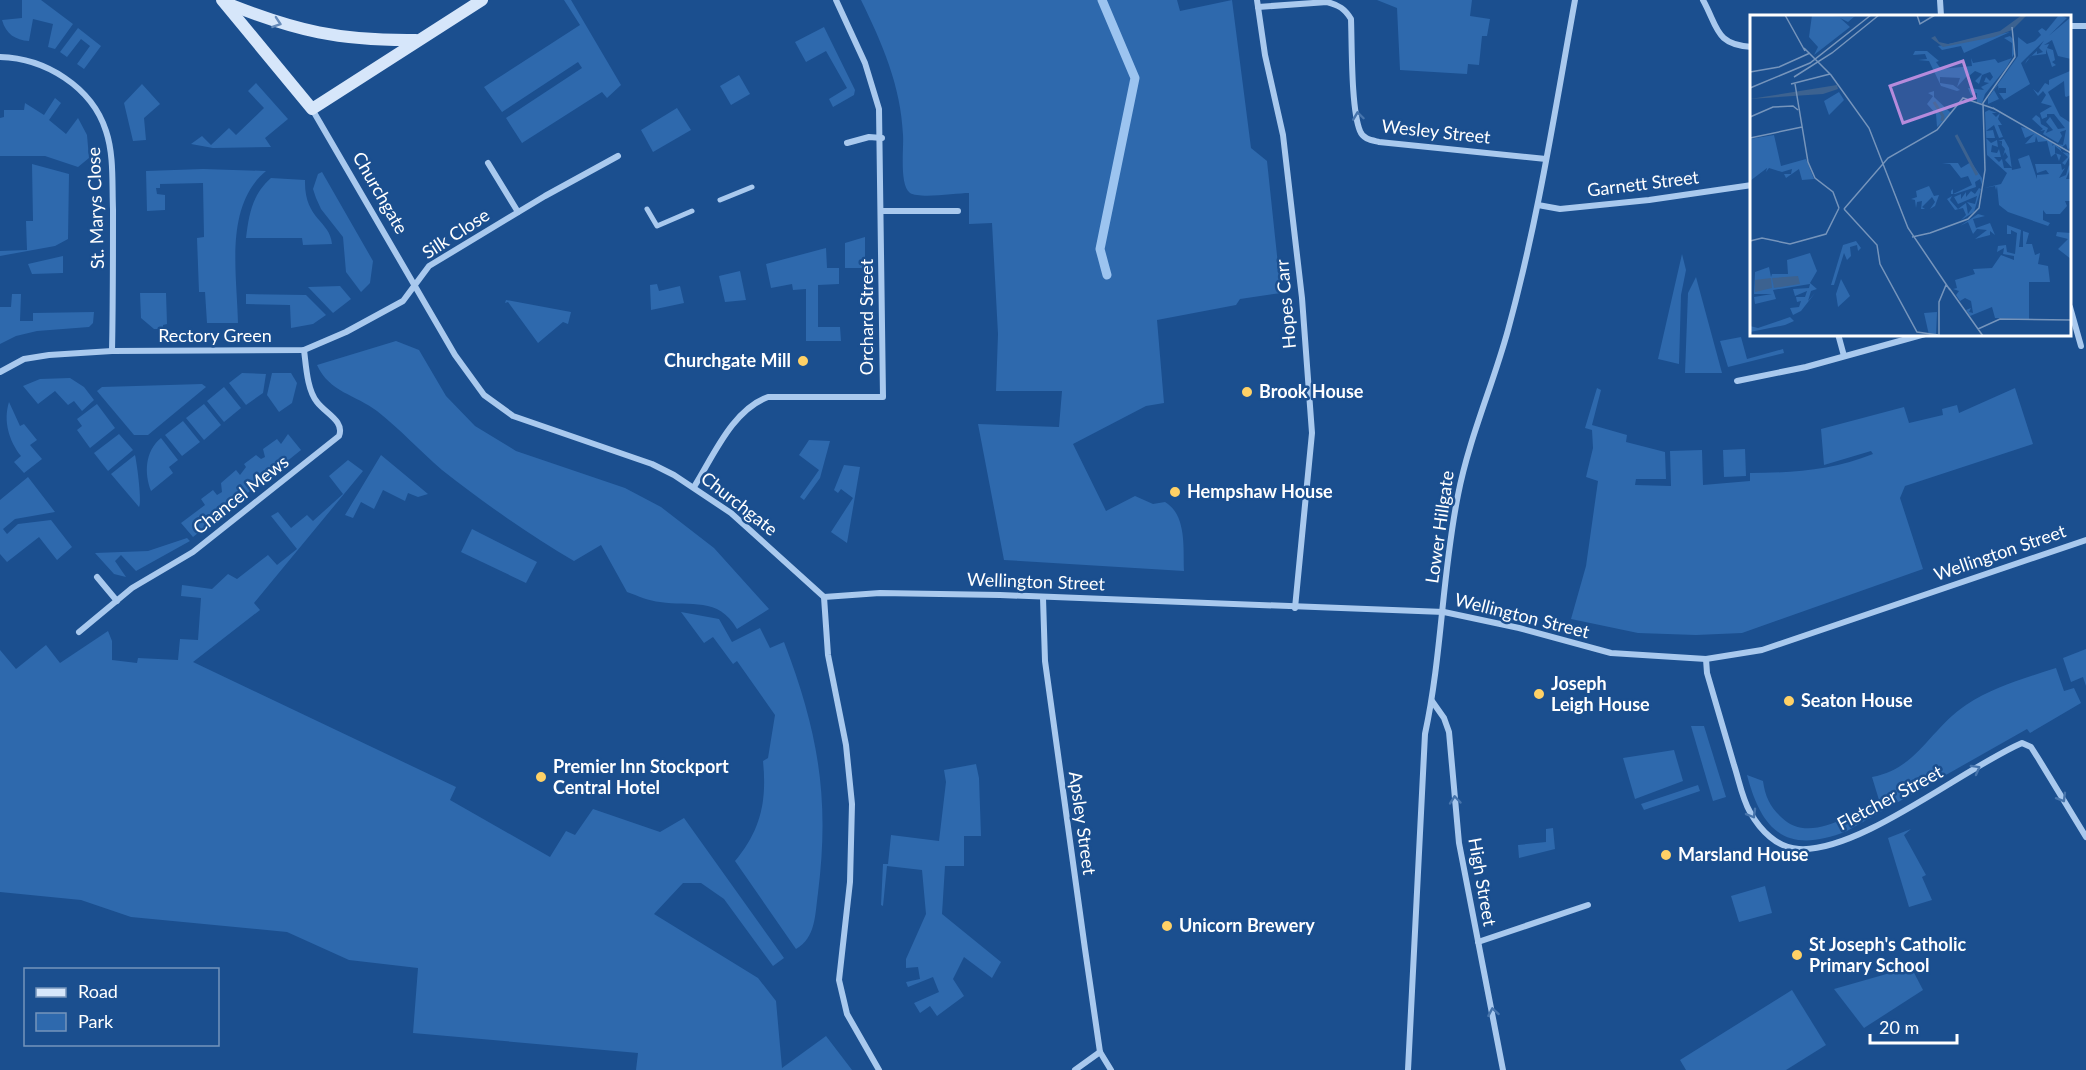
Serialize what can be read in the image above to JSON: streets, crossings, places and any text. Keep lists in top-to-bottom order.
{
  "streets": {
    "street": [
      "Wesley Street",
      "Garnett Street",
      "Churchgate",
      "St. Marys Close",
      "Silk Close",
      "Hopes Carr",
      "Orchard Street",
      "Rectory Green",
      "Chancel Mews",
      "Lower Hillgate",
      "Wellington Street",
      "Fletcher Street",
      "Apsley Street",
      "High Street"
    ]
  },
  "crossings": [
    ["Wesley Street", "Hopes Carr"],
    ["Wesley Street", "Lower Hillgate"],
    ["Garnett Street", "Lower Hillgate"],
    ["Churchgate", "Silk Close"],
    ["Churchgate", "Orchard Street"],
    ["Churchgate", "Rectory Green"],
    ["Churchgate", "Wellington Street"],
    ["St. Marys Close", "Rectory Green"],
    ["Silk Close", "Rectory Green"],
    ["Hopes Carr", "Wellington Street"],
    ["Rectory Green", "Chancel Mews"],
    ["Lower Hillgate", "Wellington Street"],
    ["Lower Hillgate", "High Street"],
    ["Wellington Street", "Fletcher Street"],
    ["Wellington Street", "Apsley Street"]
  ],
  "one_way": ["Wesley Street", "High Street"],
  "places": [
    "Churchgate Mill",
    "Brook House",
    "Hempshaw House",
    "Joseph Leigh House",
    "Seaton House",
    "Premier Inn Stockport Central Hotel",
    "Marsland House",
    "Unicorn Brewery",
    "St Joseph's Catholic Primary School"
  ],
  "legend": ["Road", "Park"],
  "scale_bar": "20 m"
}
